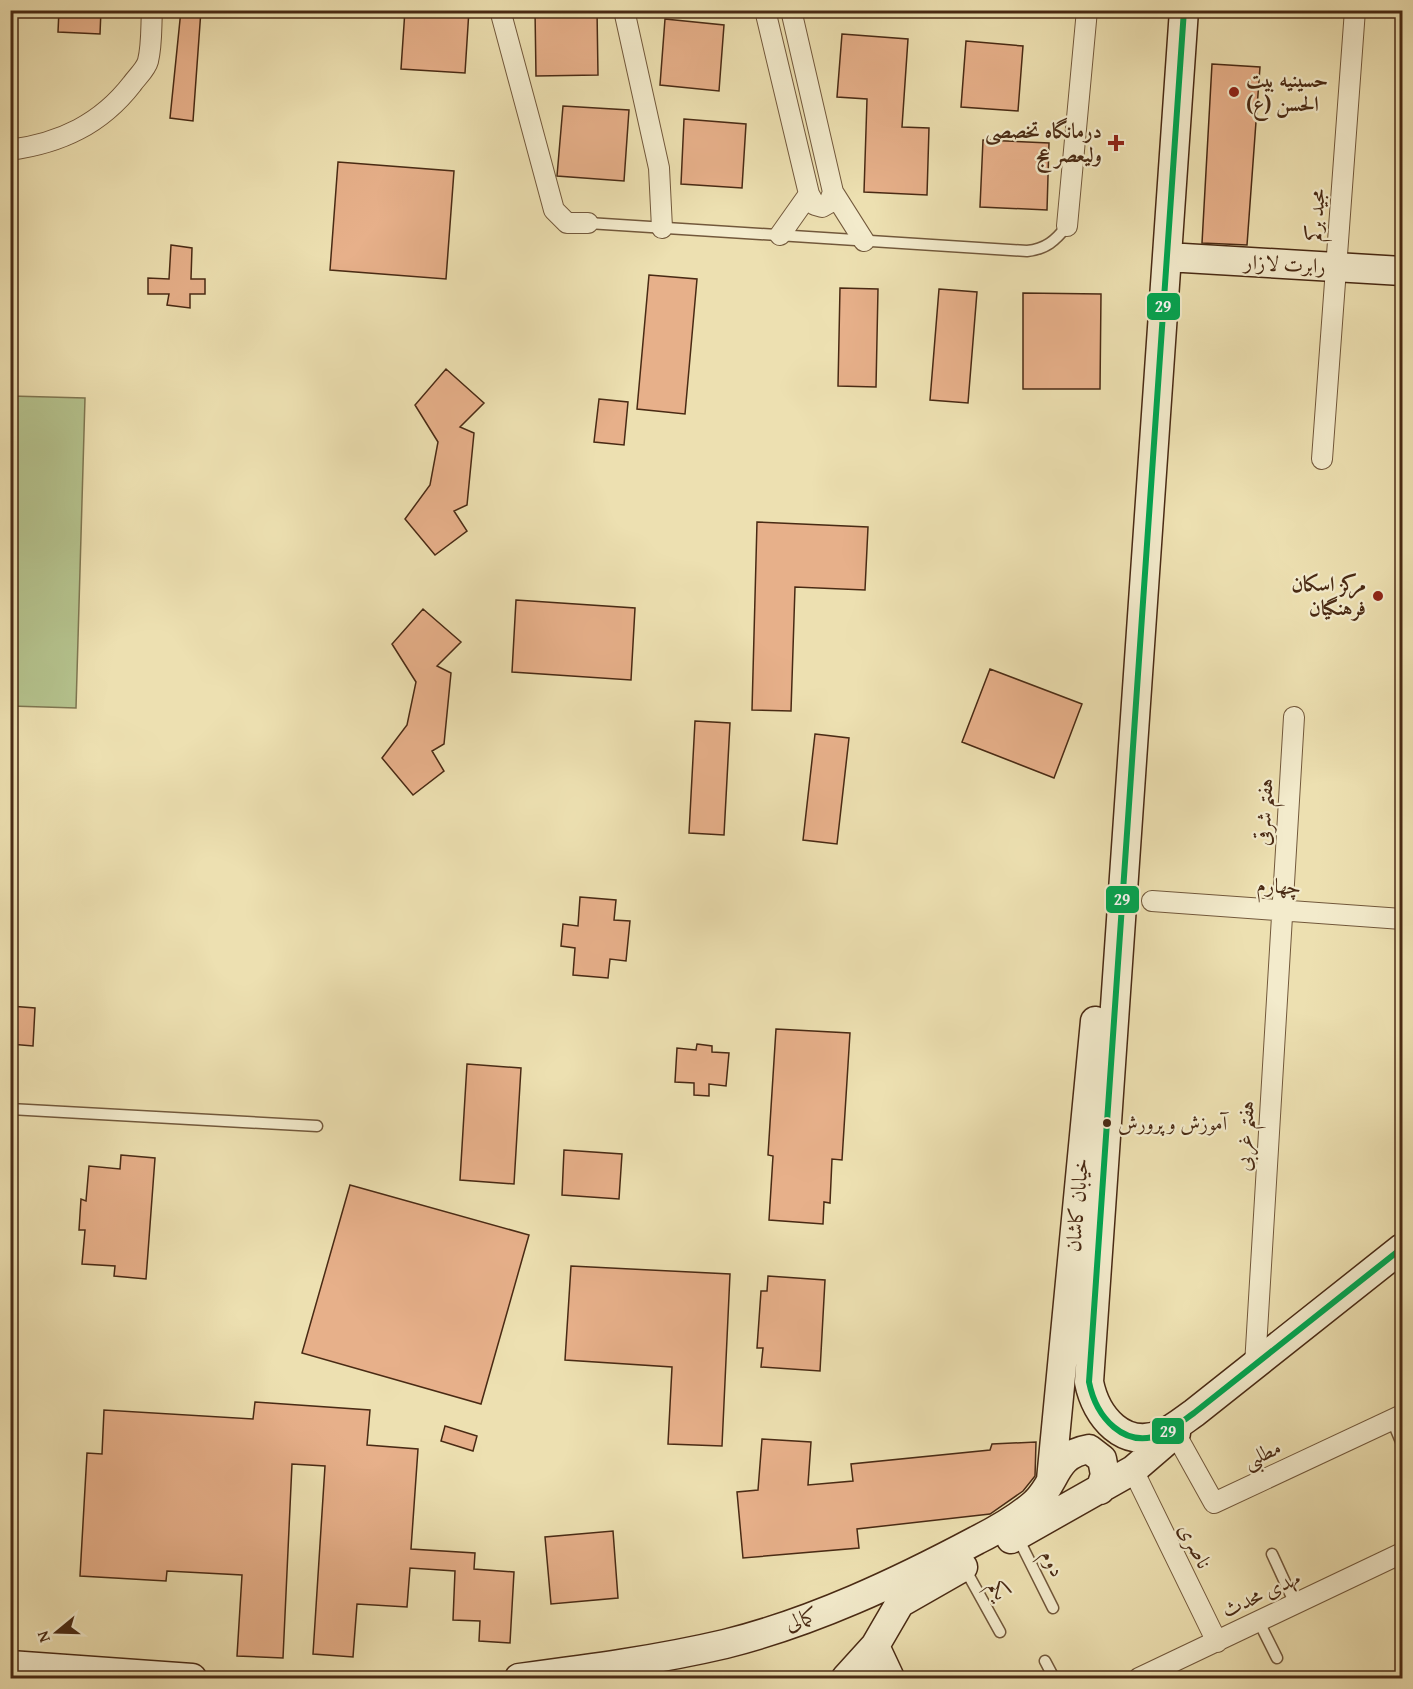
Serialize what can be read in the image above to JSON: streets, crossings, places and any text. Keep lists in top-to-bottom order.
{
  "streets": {
    "main road": ["رابرت لازار", "خیابان کاشان", "کمالی"],
    "street": [
      "مجید برکم",
      "هفتم شرقی",
      "چهارم",
      "هفتم غربی",
      "مطلبی",
      "ناصری",
      "مهدی محدث"
    ],
    "lane": ["دوم", "یکم"]
  },
  "crossings": [
    ["مجید برکم", "رابرت لازار"],
    ["رابرت لازار", "خیابان کاشان"],
    ["هفتم شرقی", "چهارم"],
    ["هفتم شرقی", "هفتم غربی"],
    ["چهارم", "هفتم غربی"],
    ["خیابان کاشان", "مطلبی"],
    ["خیابان کاشان", "کمالی"],
    ["ناصری", "مهدی محدث"]
  ],
  "places": {
    "other": ["حسینیه بیت الحسن (ع)", "مرکز اسکان فرهنگیان", "آموزش و پرورش"],
    "health": ["درمانگاه تخصصی ولیعصر عج"]
  },
  "lines": ["transit line 29"],
  "north": "left"
}
